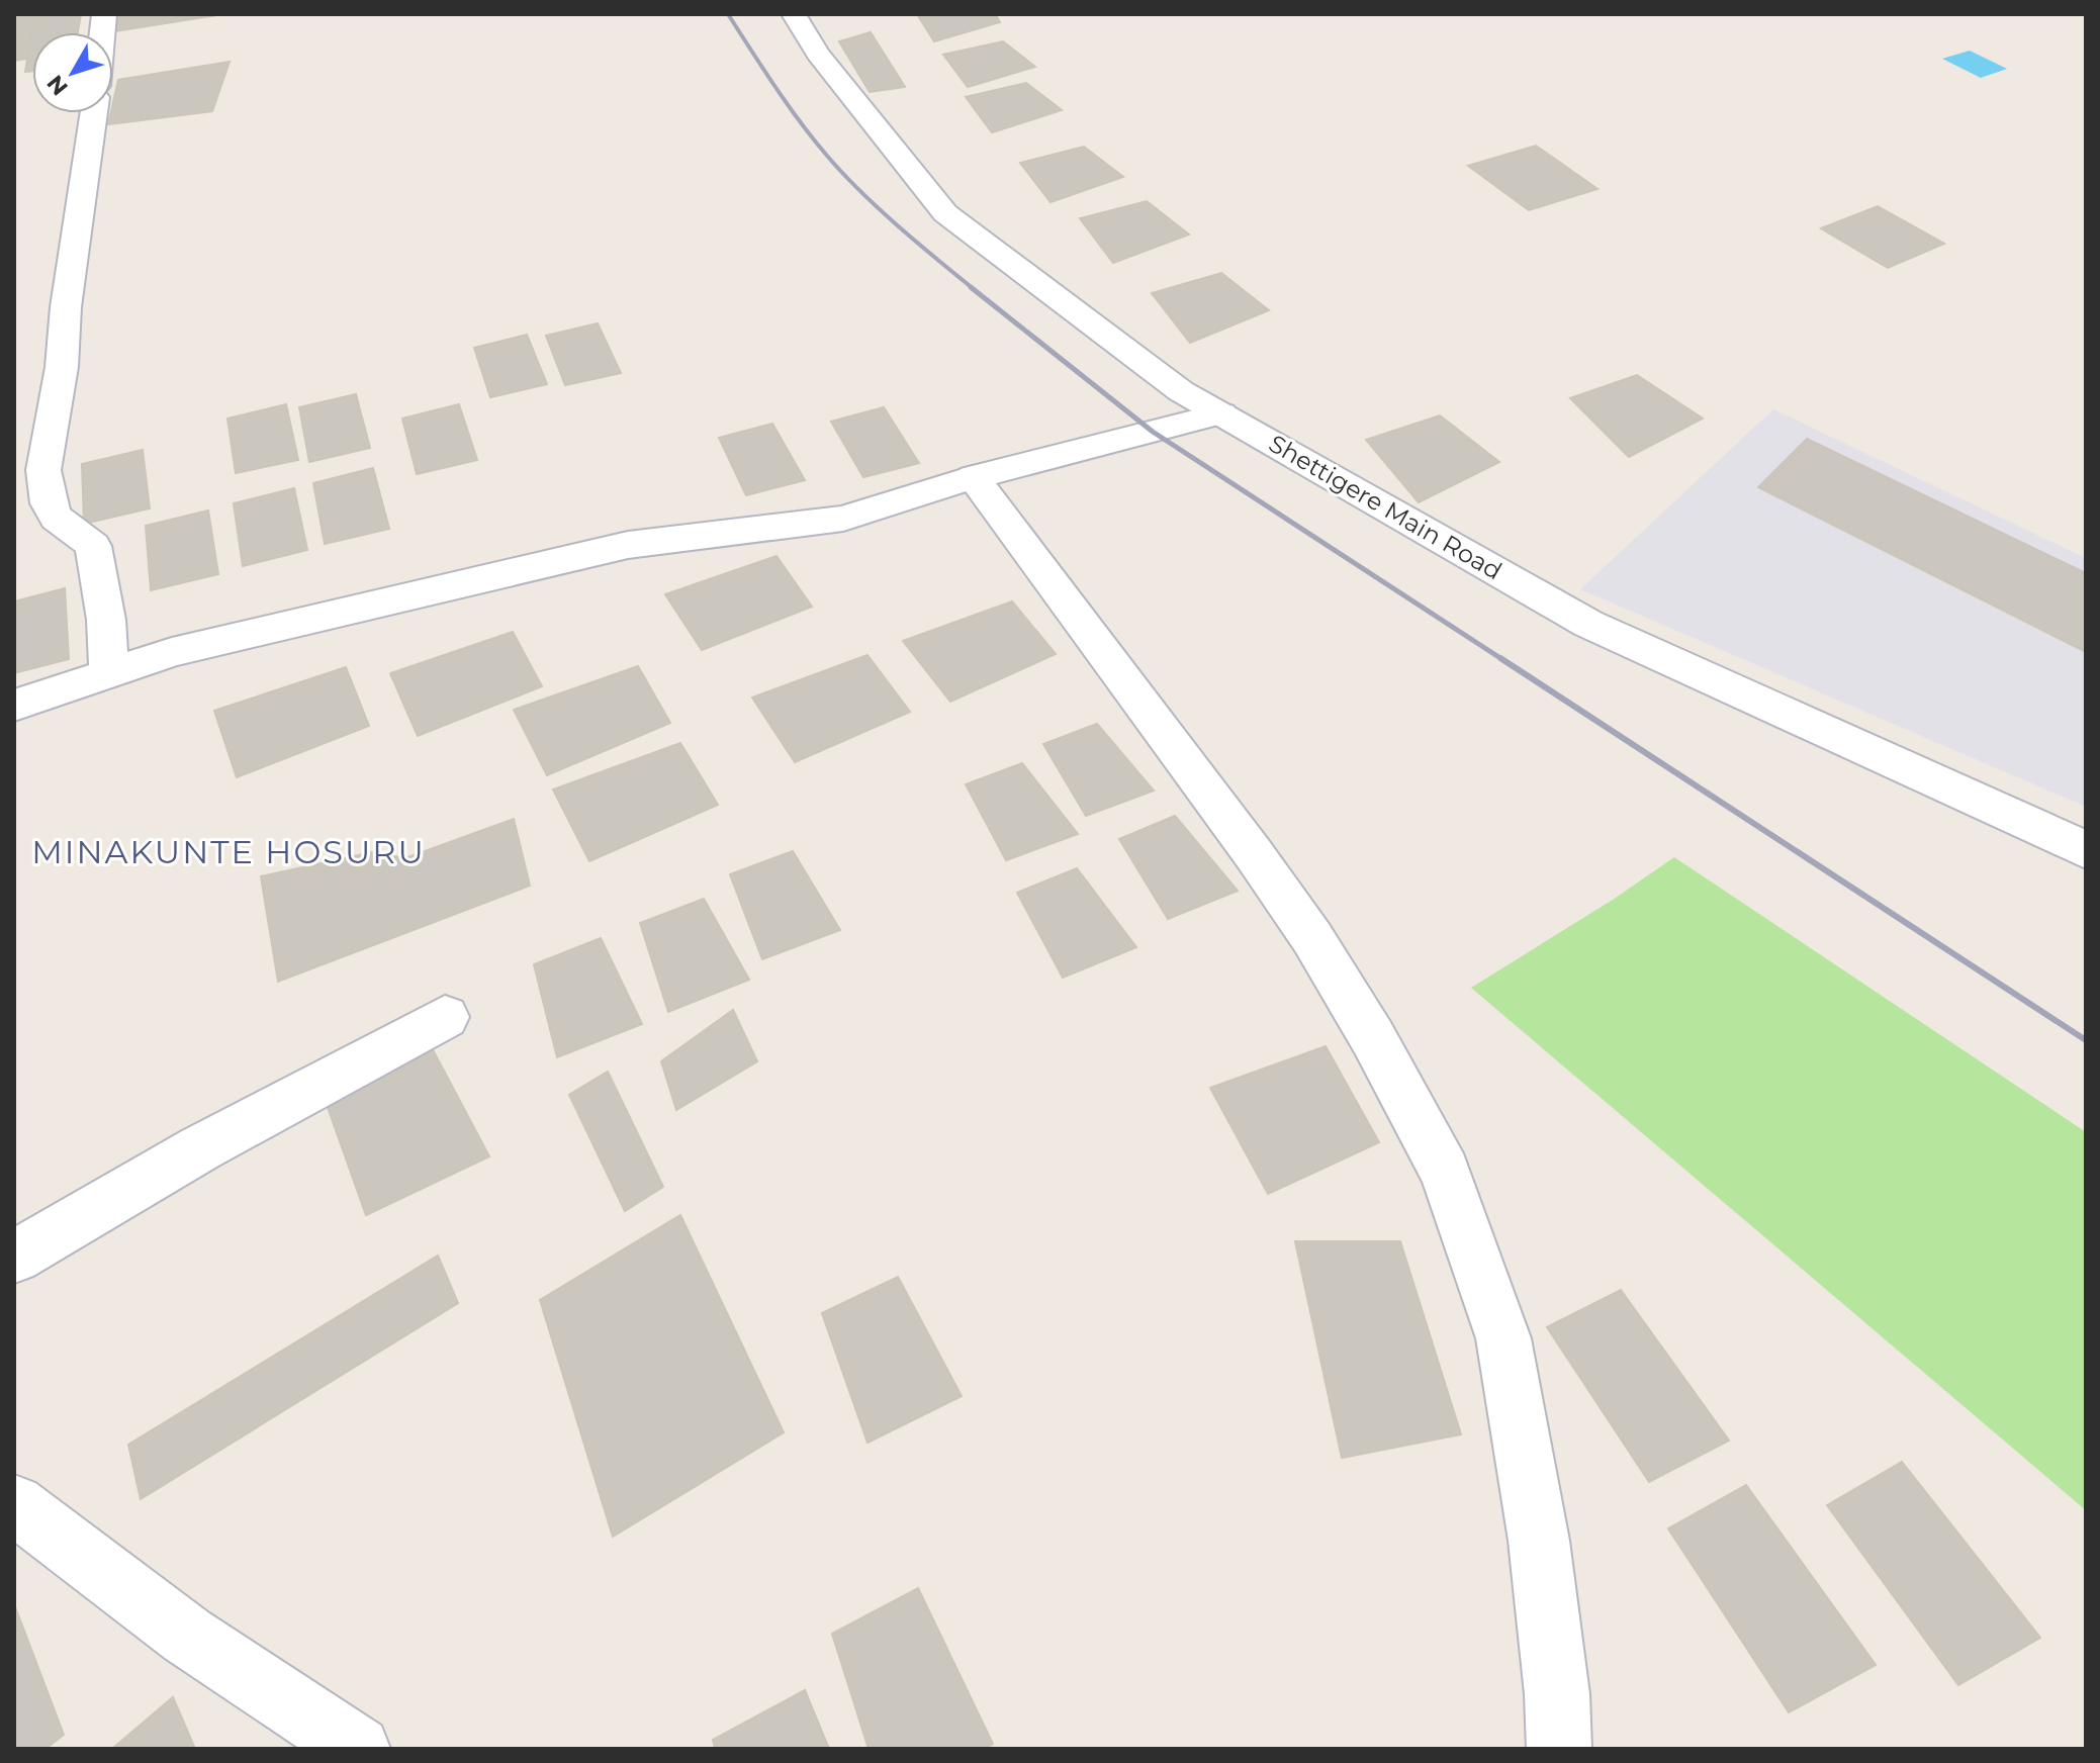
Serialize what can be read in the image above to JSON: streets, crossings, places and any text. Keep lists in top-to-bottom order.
{
  "streets": {
    "street": ["Shettigere Main Road"]
  },
  "districts": ["MINAKUNTE HOSURU"],
  "north": "bottom left"
}
